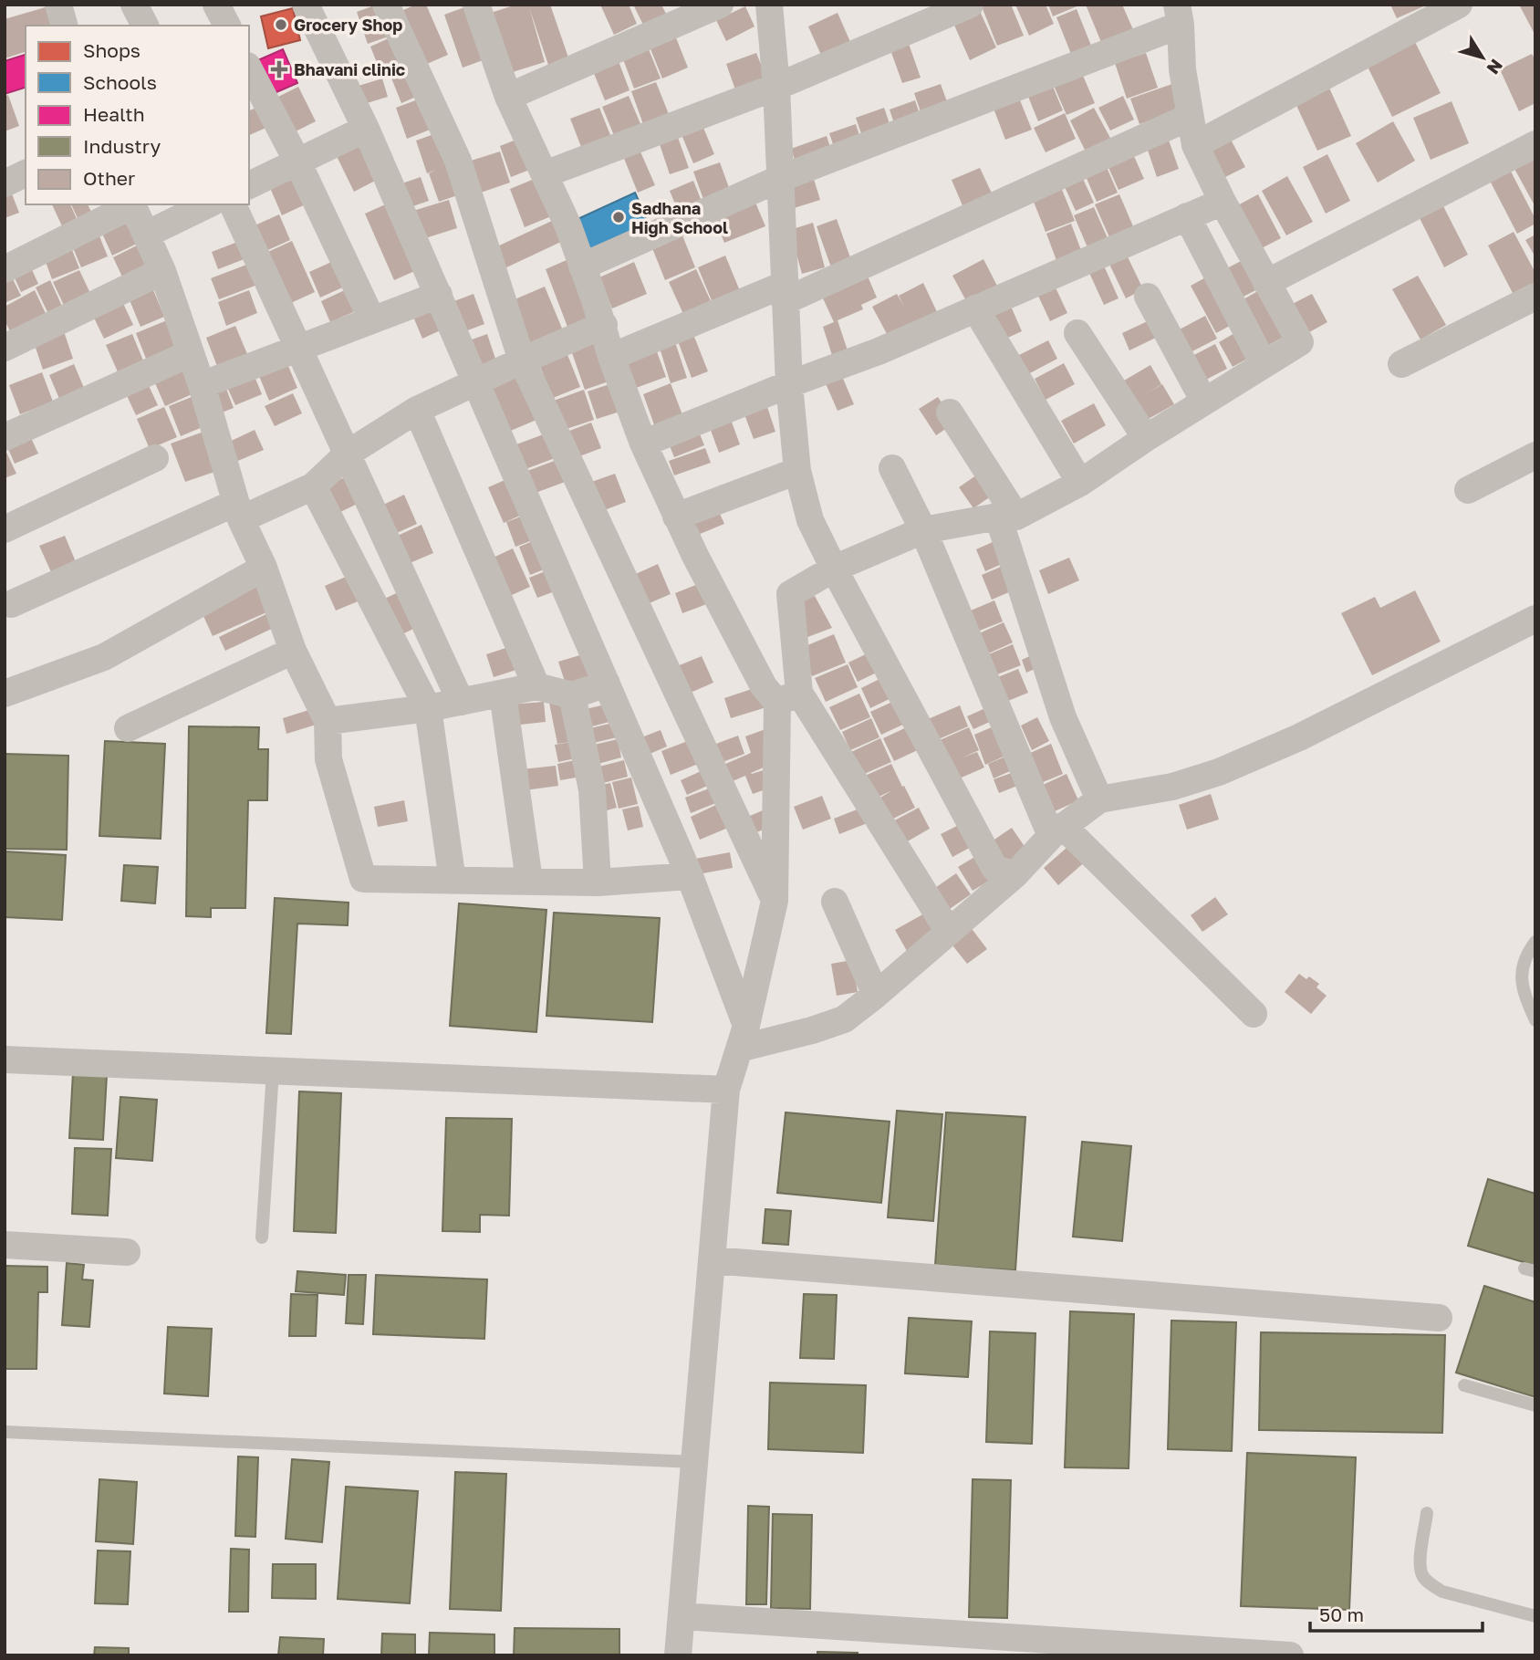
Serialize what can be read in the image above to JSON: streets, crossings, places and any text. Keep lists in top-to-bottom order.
{
  "places": {
    "other": ["Grocery Shop", "Sadhana High School"],
    "health": ["Bhavani clinic"]
  },
  "legend": [
    "Shops",
    "Schools",
    "Health",
    "Industry",
    "Other"
  ],
  "scale_bar": "50 m",
  "north": "bottom right"
}
